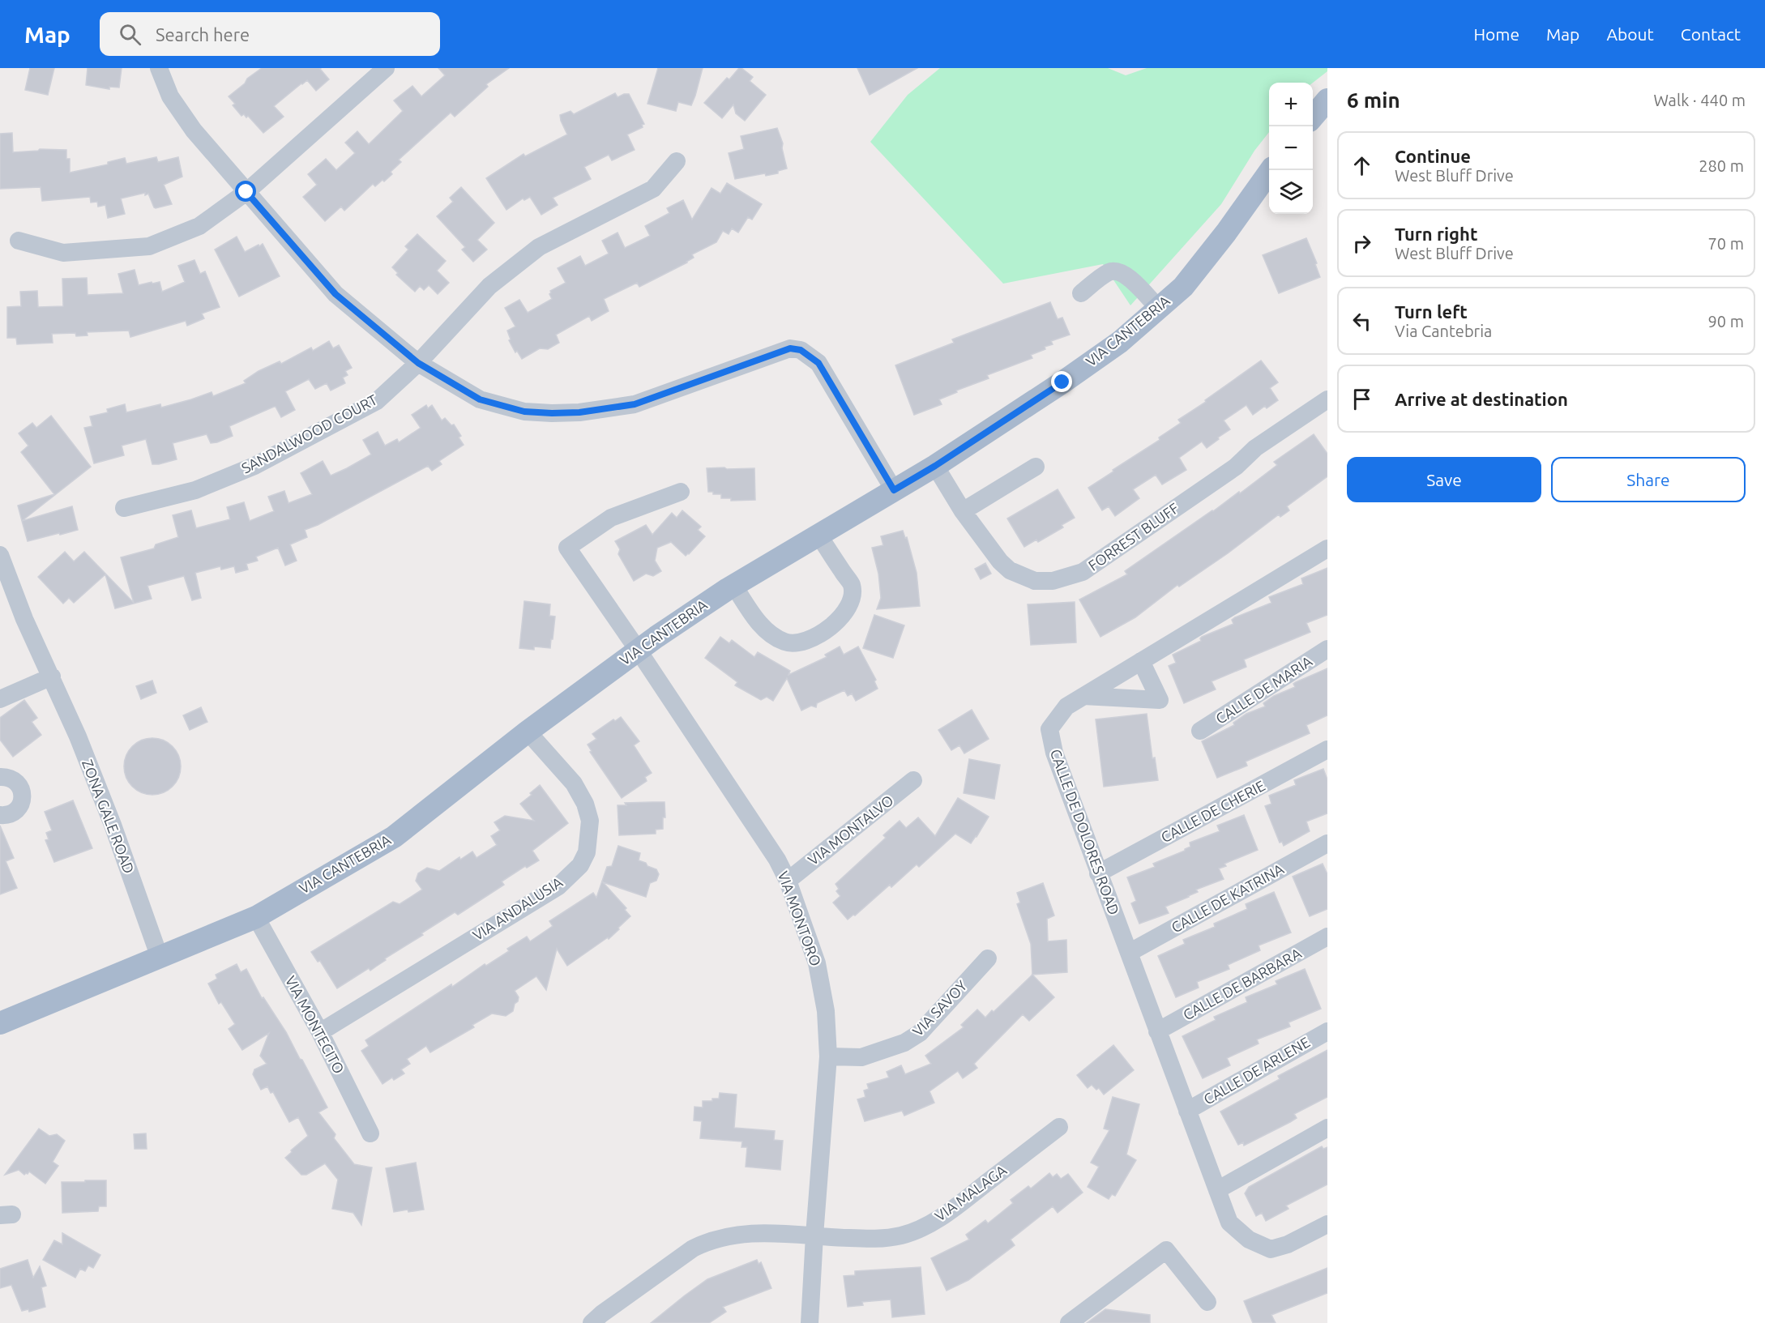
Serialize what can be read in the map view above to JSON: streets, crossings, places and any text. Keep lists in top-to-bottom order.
{
  "streets": {
    "main road": ["VIA CANTEBRIA"],
    "street": [
      "SANDALWOOD COURT",
      "FORREST BLUFF",
      "CALLE DE MARIA",
      "CALLE DE CHERIE",
      "ZONA GALE ROAD",
      "VIA MONTALVO",
      "CALLE DE DOLORES ROAD",
      "CALLE DE KATRINA",
      "VIA ANDALUSIA",
      "VIA MONTORO",
      "CALLE DE BARBARA",
      "VIA SAVOY",
      "VIA MONTECITO",
      "CALLE DE ARLENE",
      "VIA MALAGA"
    ]
  },
  "crossings": [
    ["VIA CANTEBRIA", "FORREST BLUFF"],
    ["VIA CANTEBRIA", "ZONA GALE ROAD"],
    ["VIA CANTEBRIA", "VIA ANDALUSIA"],
    ["VIA CANTEBRIA", "VIA MONTORO"],
    ["VIA CANTEBRIA", "VIA MONTECITO"],
    ["CALLE DE CHERIE", "CALLE DE DOLORES ROAD"],
    ["VIA MONTALVO", "VIA MONTORO"],
    ["CALLE DE DOLORES ROAD", "CALLE DE KATRINA"],
    ["CALLE DE DOLORES ROAD", "CALLE DE BARBARA"],
    ["CALLE DE DOLORES ROAD", "CALLE DE ARLENE"],
    ["VIA ANDALUSIA", "VIA MONTECITO"],
    ["VIA MONTORO", "VIA SAVOY"],
    ["VIA MONTORO", "VIA MALAGA"]
  ],
  "page": {
    "header": "Map",
    "search": "Search here",
    "nav": [
      "Home",
      "Map",
      "About",
      "Contact"
    ],
    "heading": ["6 min", "Walk · 440 m"],
    "map_buttons": ["+", "−"],
    "list": [
      ["Continue", "West Bluff Drive", "280 m"],
      ["Turn right", "West Bluff Drive", "70 m"],
      ["Turn left", "Via Cantebria", "90 m"],
      "Arrive at destination"
    ],
    "buttons": ["Save", "Share"]
  }
}
